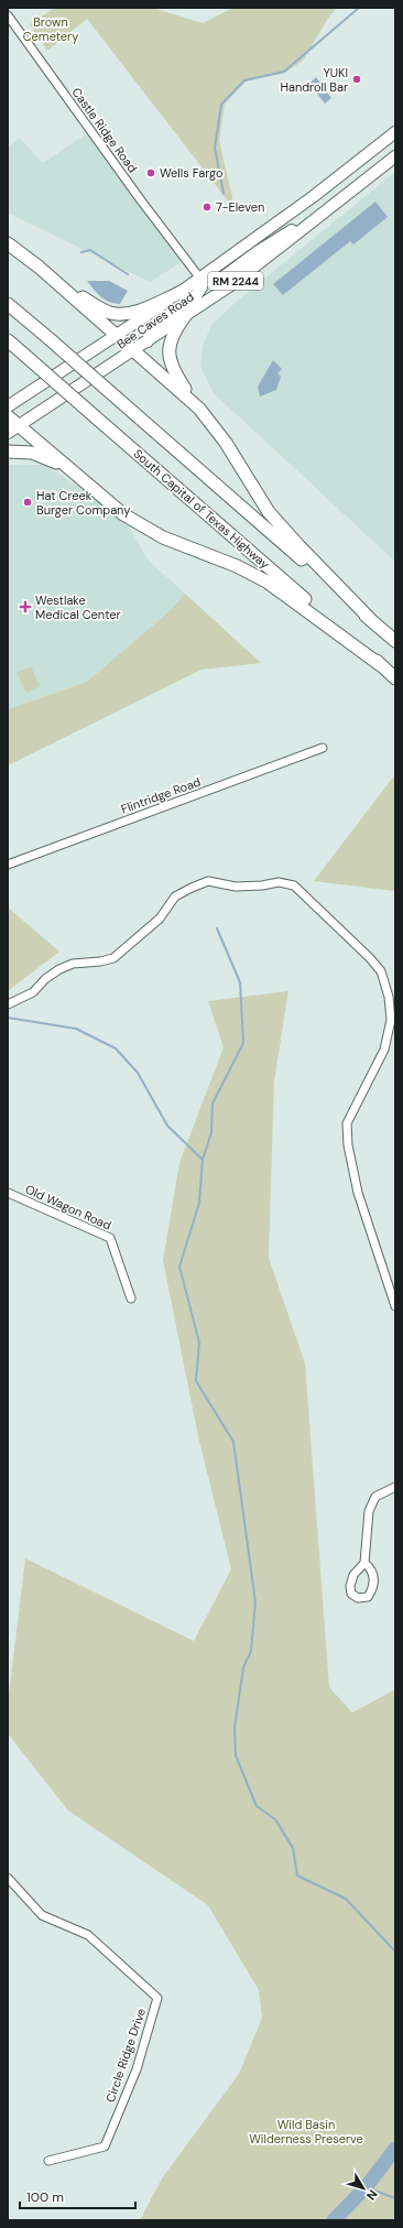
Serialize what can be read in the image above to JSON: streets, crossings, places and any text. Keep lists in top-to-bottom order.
{
  "streets": {
    "highway": ["South Capital of Texas Highway"],
    "main road": ["RM 2244", "Bee Caves Road"],
    "street": [
      "Castle Ridge Road",
      "Flintridge Road",
      "Old Wagon Road",
      "Circle Ridge Drive"
    ]
  },
  "crossings": [
    ["Castle Ridge Road", "Bee Caves Road"]
  ],
  "parks": ["Brown Cemetery", "Wild Basin Wilderness Preserve"],
  "places": {
    "other": [
      "YUKI Handroll Bar",
      "Wells Fargo",
      "7-Eleven",
      "Hat Creek Burger Company"
    ],
    "health": ["Westlake Medical Center"]
  },
  "scale_bar": "100 m",
  "north": "bottom right"
}
